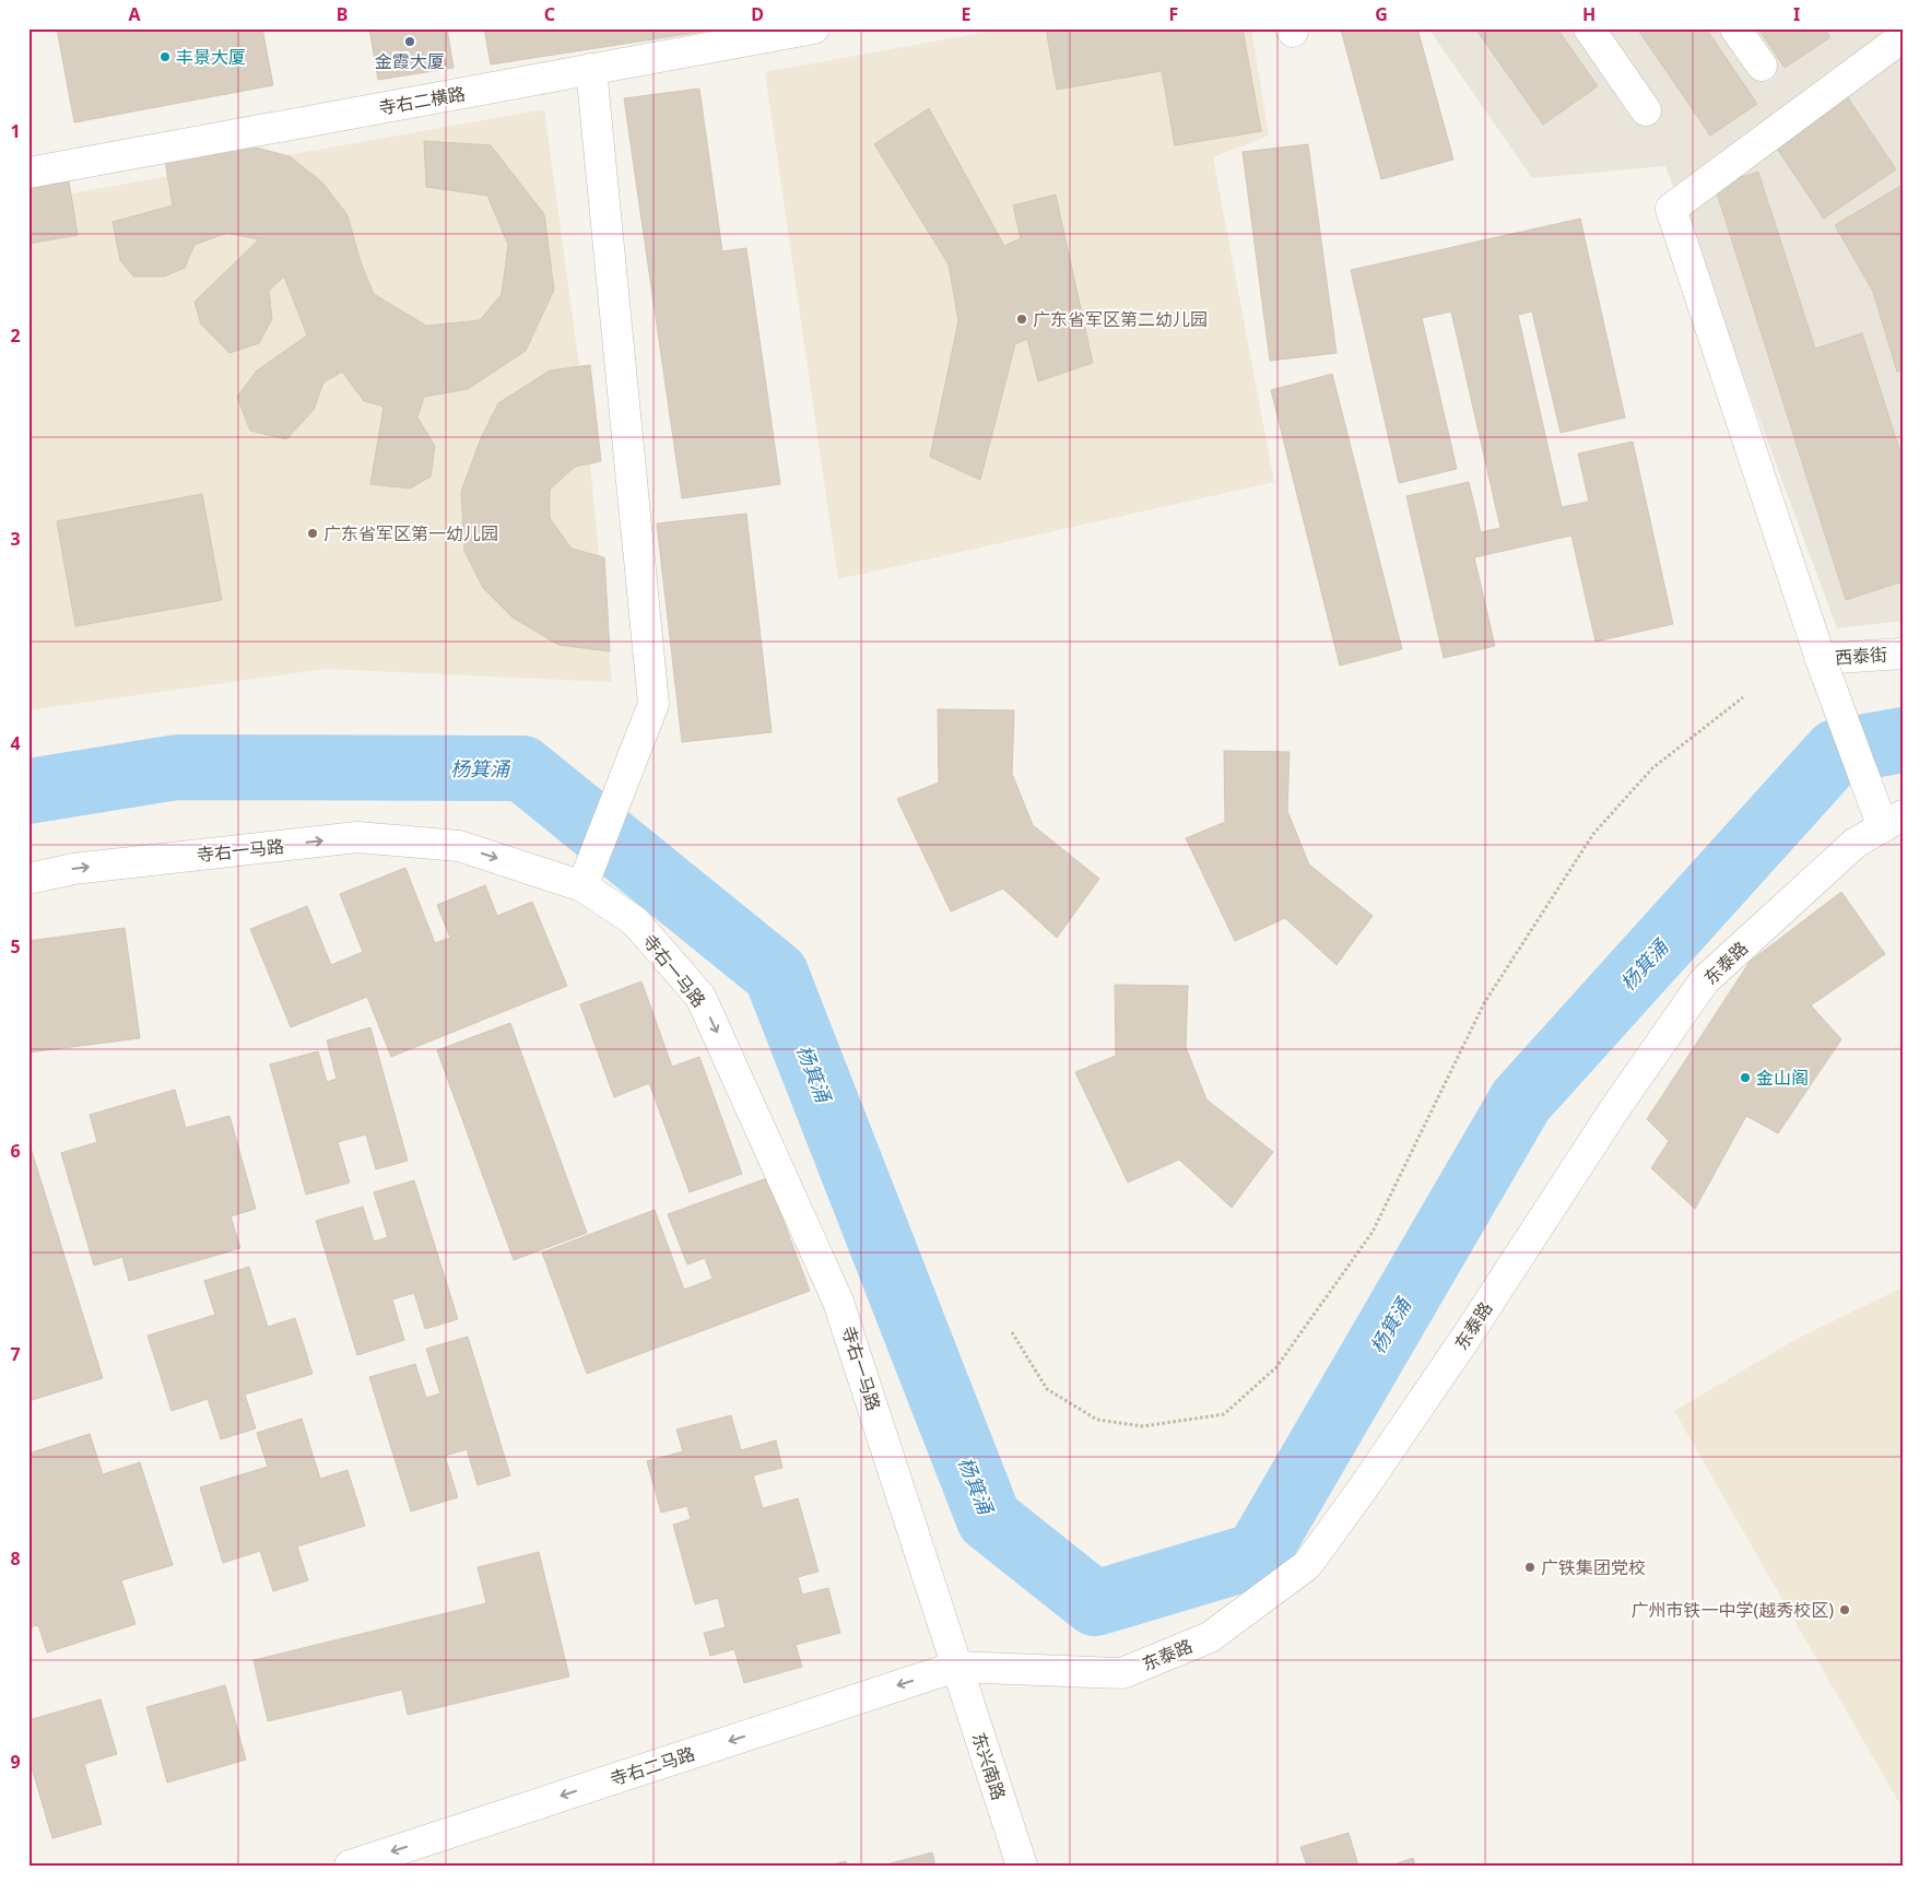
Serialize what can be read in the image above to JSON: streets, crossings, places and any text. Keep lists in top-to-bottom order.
{
  "streets": {
    "street": [
      "寺右二横路",
      "西泰街",
      "寺右一马路",
      "东泰路",
      "寺右二马路",
      "东兴南路"
    ]
  },
  "crossings": [
    ["寺右一马路", "东泰路"],
    ["寺右一马路", "寺右二马路"],
    ["寺右一马路", "东兴南路"],
    ["东泰路", "寺右二马路"],
    ["东泰路", "东兴南路"],
    ["寺右二马路", "东兴南路"]
  ],
  "one_way": ["寺右一马路", "寺右二马路"],
  "water": ["杨箕涌"],
  "places": [
    "金霞大厦",
    "丰景大厦",
    "广东省军区第二幼儿园",
    "广东省军区第一幼儿园",
    "金山阁",
    "广铁集团党校",
    "广州市铁一中学(越秀校区)"
  ],
  "grid": {
    "columns": [
      "A",
      "B",
      "C",
      "D",
      "E",
      "F",
      "G",
      "H",
      "I"
    ],
    "rows": [
      "1",
      "2",
      "3",
      "4",
      "5",
      "6",
      "7",
      "8",
      "9"
    ]
  }
}
